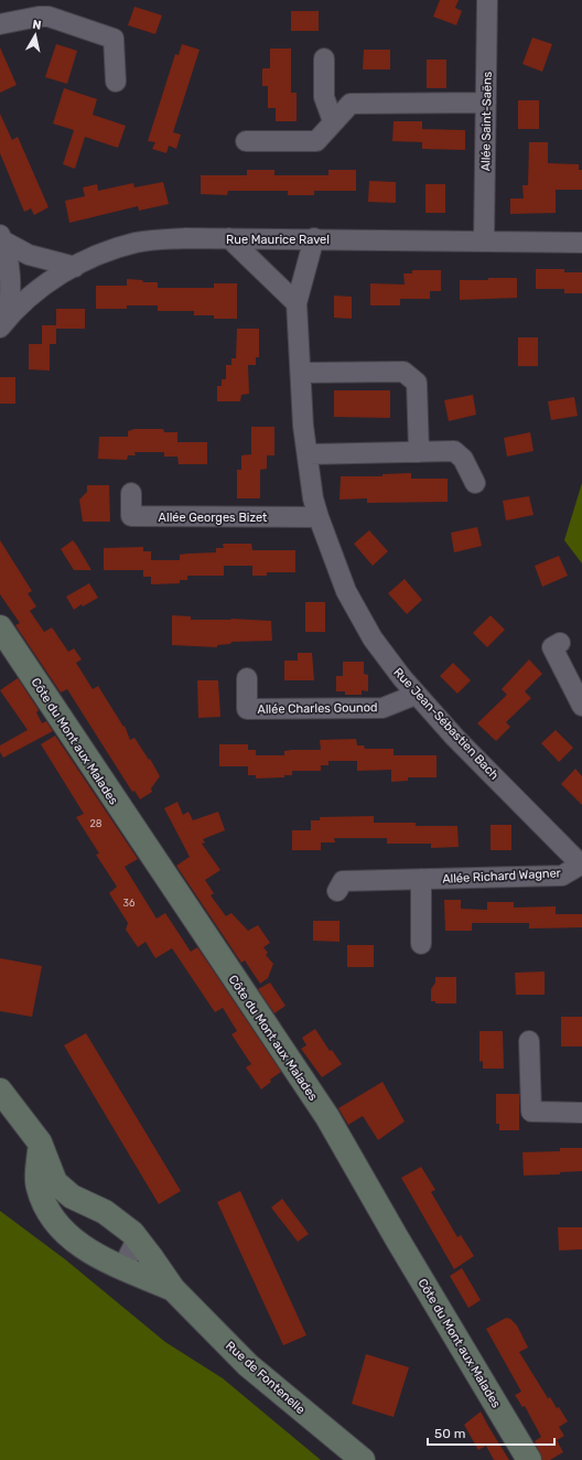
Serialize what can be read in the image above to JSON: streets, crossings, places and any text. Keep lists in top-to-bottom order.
{
  "streets": {
    "street": [
      "Allée Saint-Saëns",
      "Rue Maurice Ravel",
      "Allée Georges Bizet",
      "Allée Charles Gounod",
      "Rue Jean-Sébastien Bach",
      "Côte du Mont aux Malades",
      "Allée Richard Wagner",
      "Rue de Fontenelle"
    ]
  },
  "crossings": [
    ["Allée Saint-Saëns", "Rue Maurice Ravel"],
    ["Rue Maurice Ravel", "Rue Jean-Sébastien Bach"],
    ["Allée Georges Bizet", "Rue Jean-Sébastien Bach"],
    ["Allée Charles Gounod", "Rue Jean-Sébastien Bach"],
    ["Rue Jean-Sébastien Bach", "Allée Richard Wagner"]
  ],
  "house_numbers": ["28", "36"],
  "scale_bar": "50 m",
  "north": "top"
}
